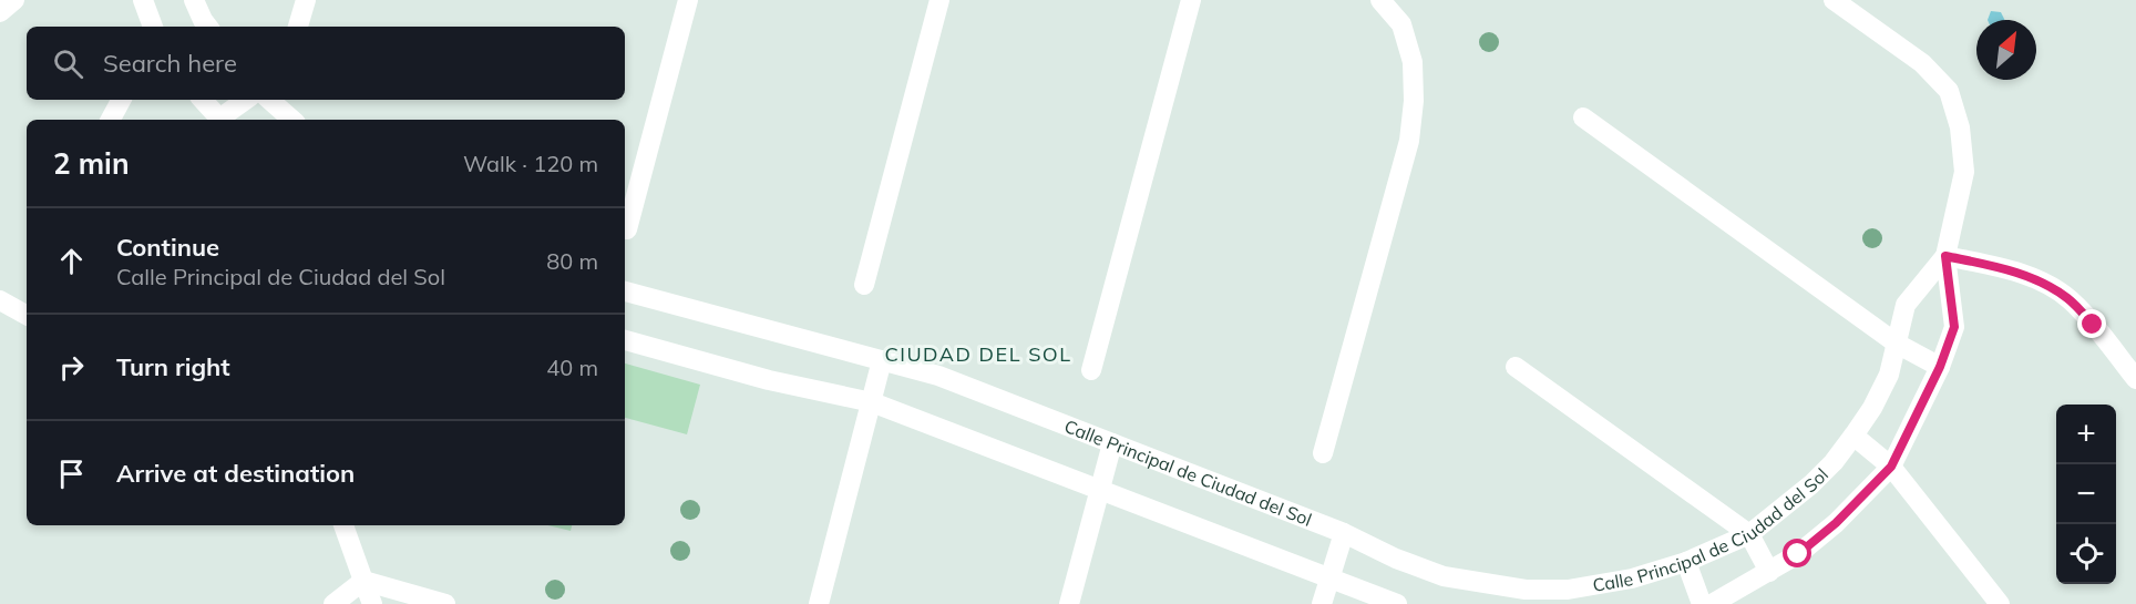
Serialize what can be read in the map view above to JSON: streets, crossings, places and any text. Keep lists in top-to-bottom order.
{
  "streets": {
    "street": ["Calle Principal de Ciudad del Sol"]
  },
  "districts": ["CIUDAD DEL SOL"],
  "north": "top right",
  "page": {
    "search": "Search here",
    "heading": ["2 min", "Walk · 120 m"],
    "list": [
      ["Continue", "Calle Principal de Ciudad del Sol", "80 m"],
      ["Turn right", "40 m"],
      "Arrive at destination"
    ],
    "map_buttons": ["+", "−"]
  }
}
